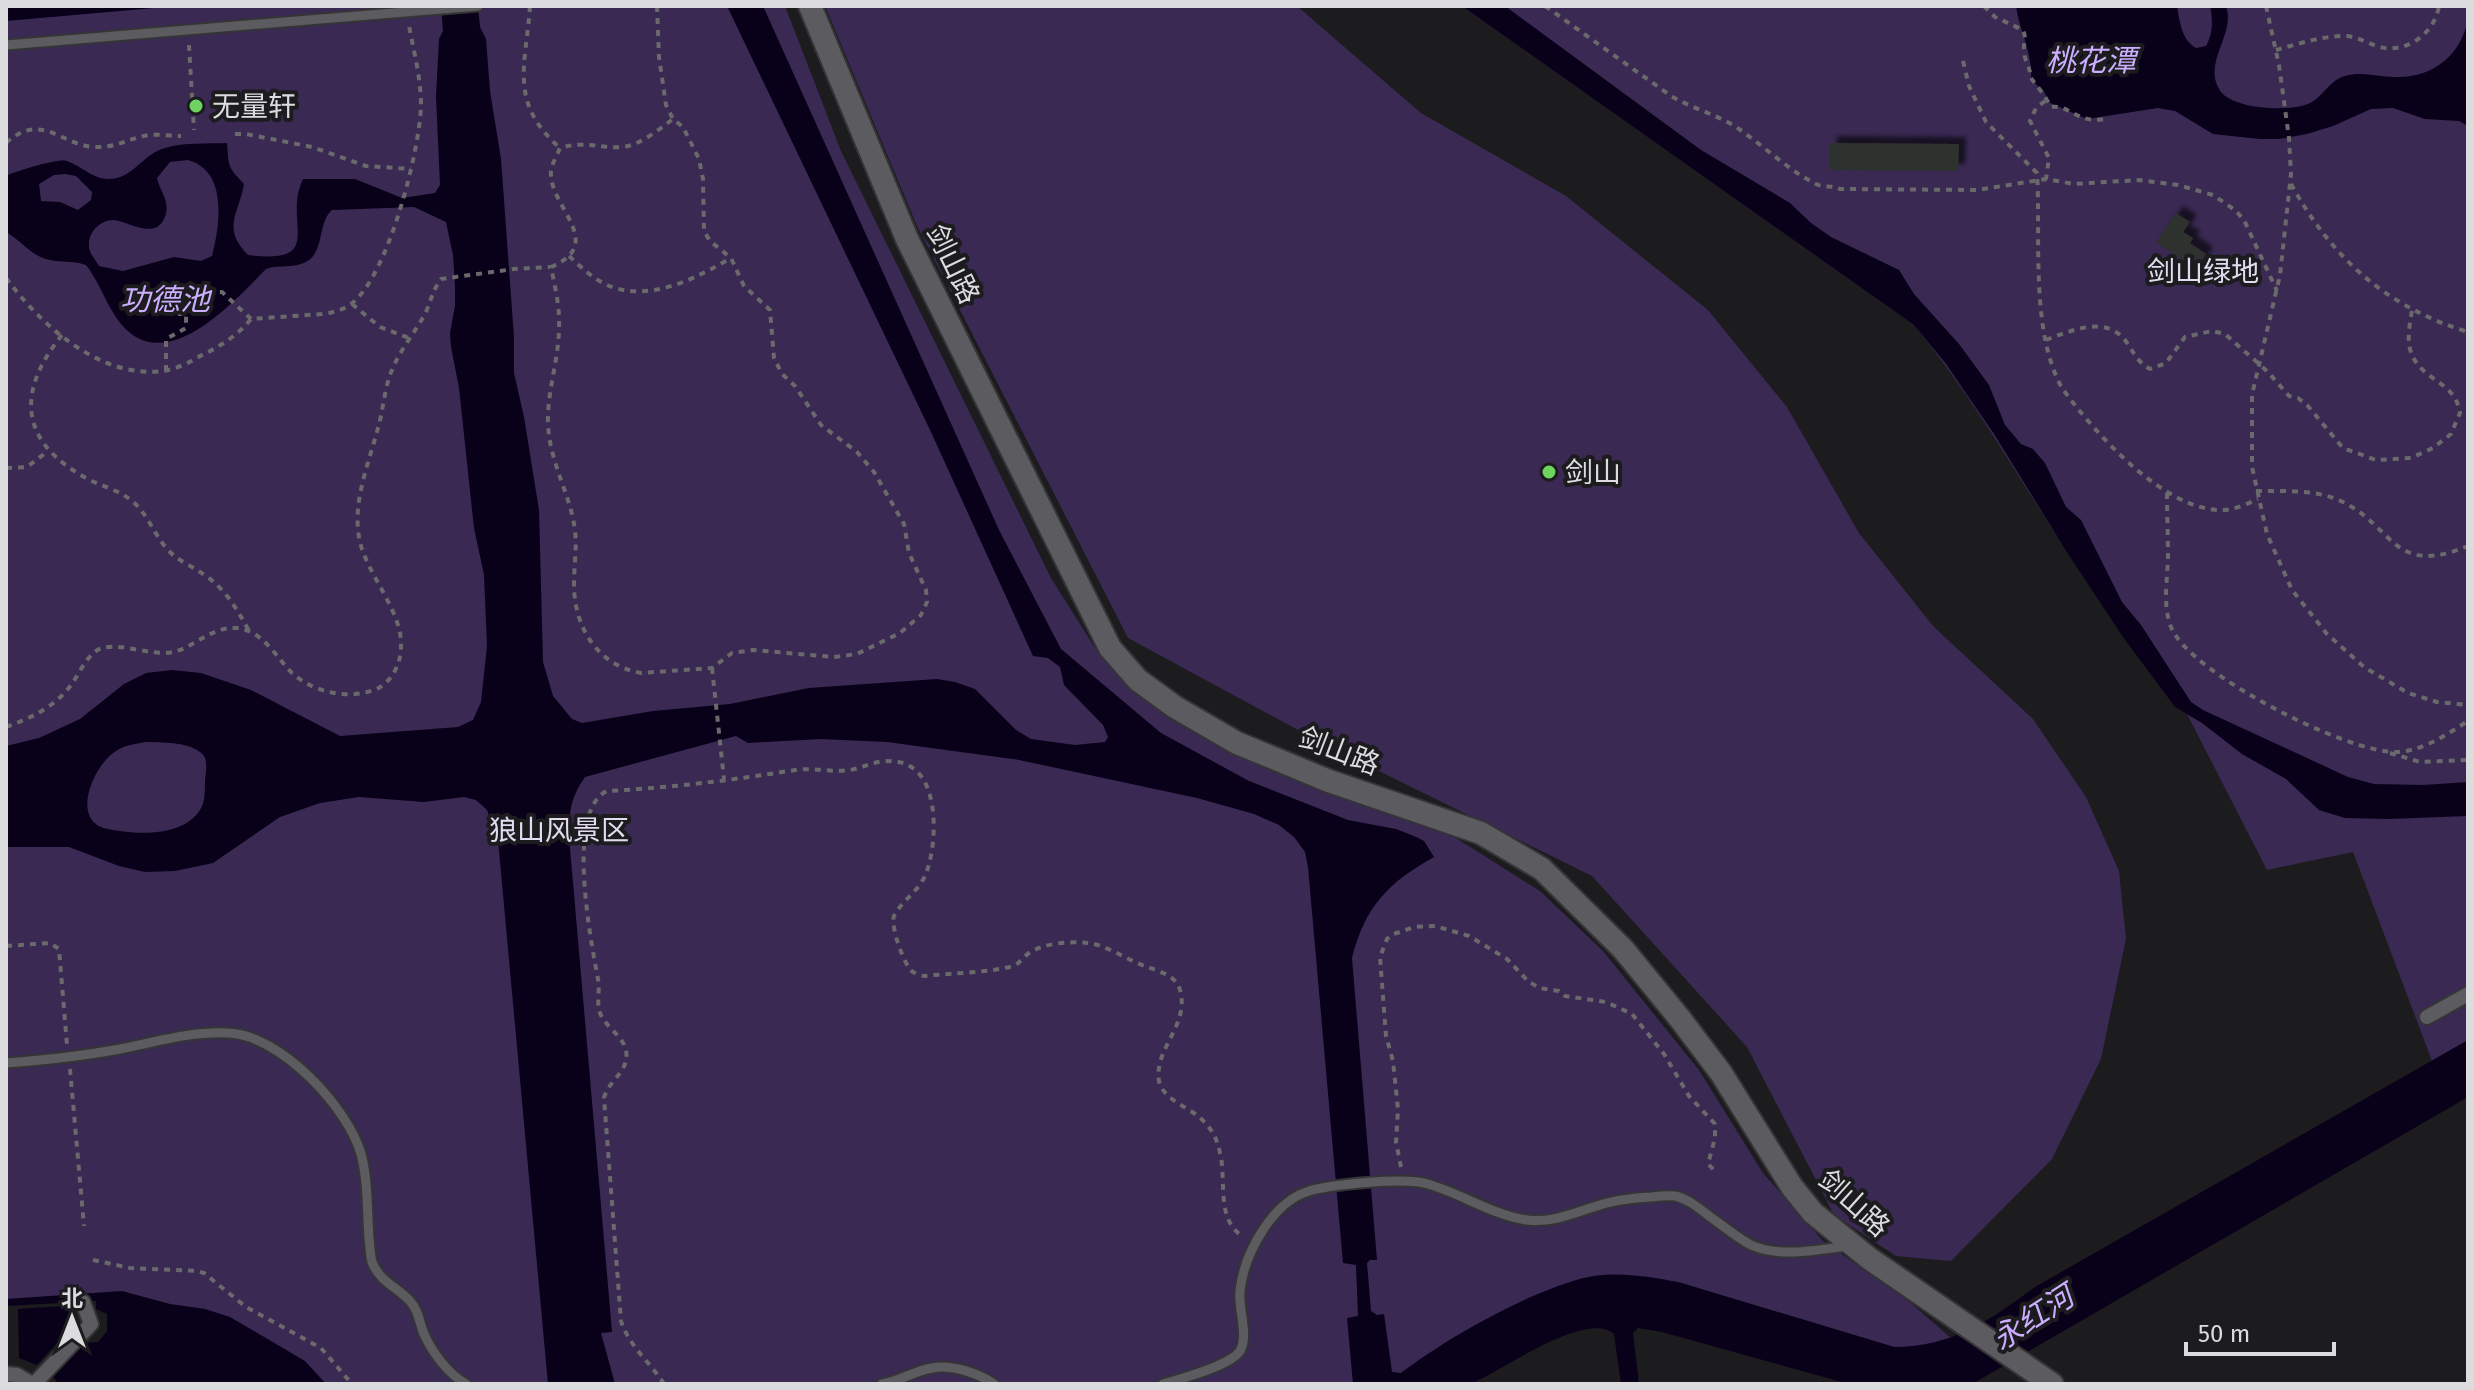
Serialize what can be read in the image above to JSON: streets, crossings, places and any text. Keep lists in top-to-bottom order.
{
  "streets": {
    "street": ["剑山路"]
  },
  "water": ["桃花潭", "功德池", "永红河"],
  "parks": ["剑山绿地", "狼山风景区"],
  "places": ["无量轩", "剑山"],
  "scale_bar": "50 m",
  "north": "top"
}
